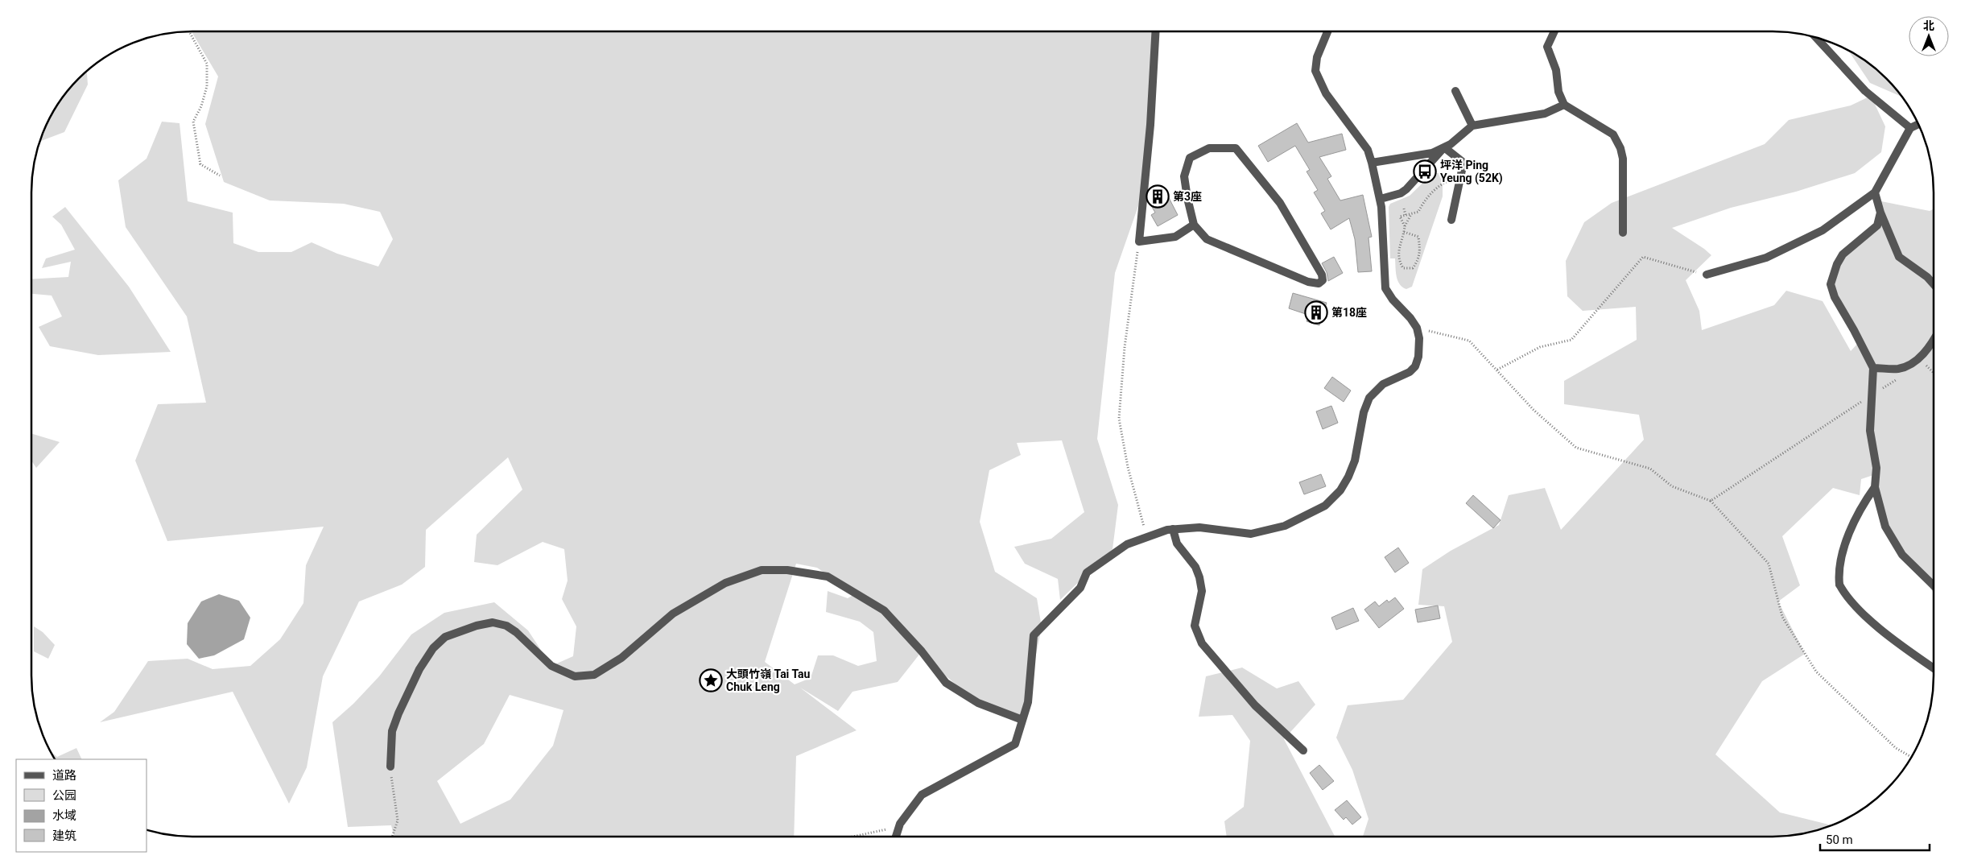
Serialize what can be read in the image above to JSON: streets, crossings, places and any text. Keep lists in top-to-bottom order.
{
  "places": {
    "bus stop": ["坪洋 Ping Yeung (52K)"],
    "building": ["第3座", "第18座"],
    "place": ["大頭竹嶺 Tai Tau Chuk Leng"]
  },
  "legend": [
    "道路",
    "公园",
    "水域",
    "建筑"
  ],
  "scale_bar": "50 m",
  "north": "top"
}
